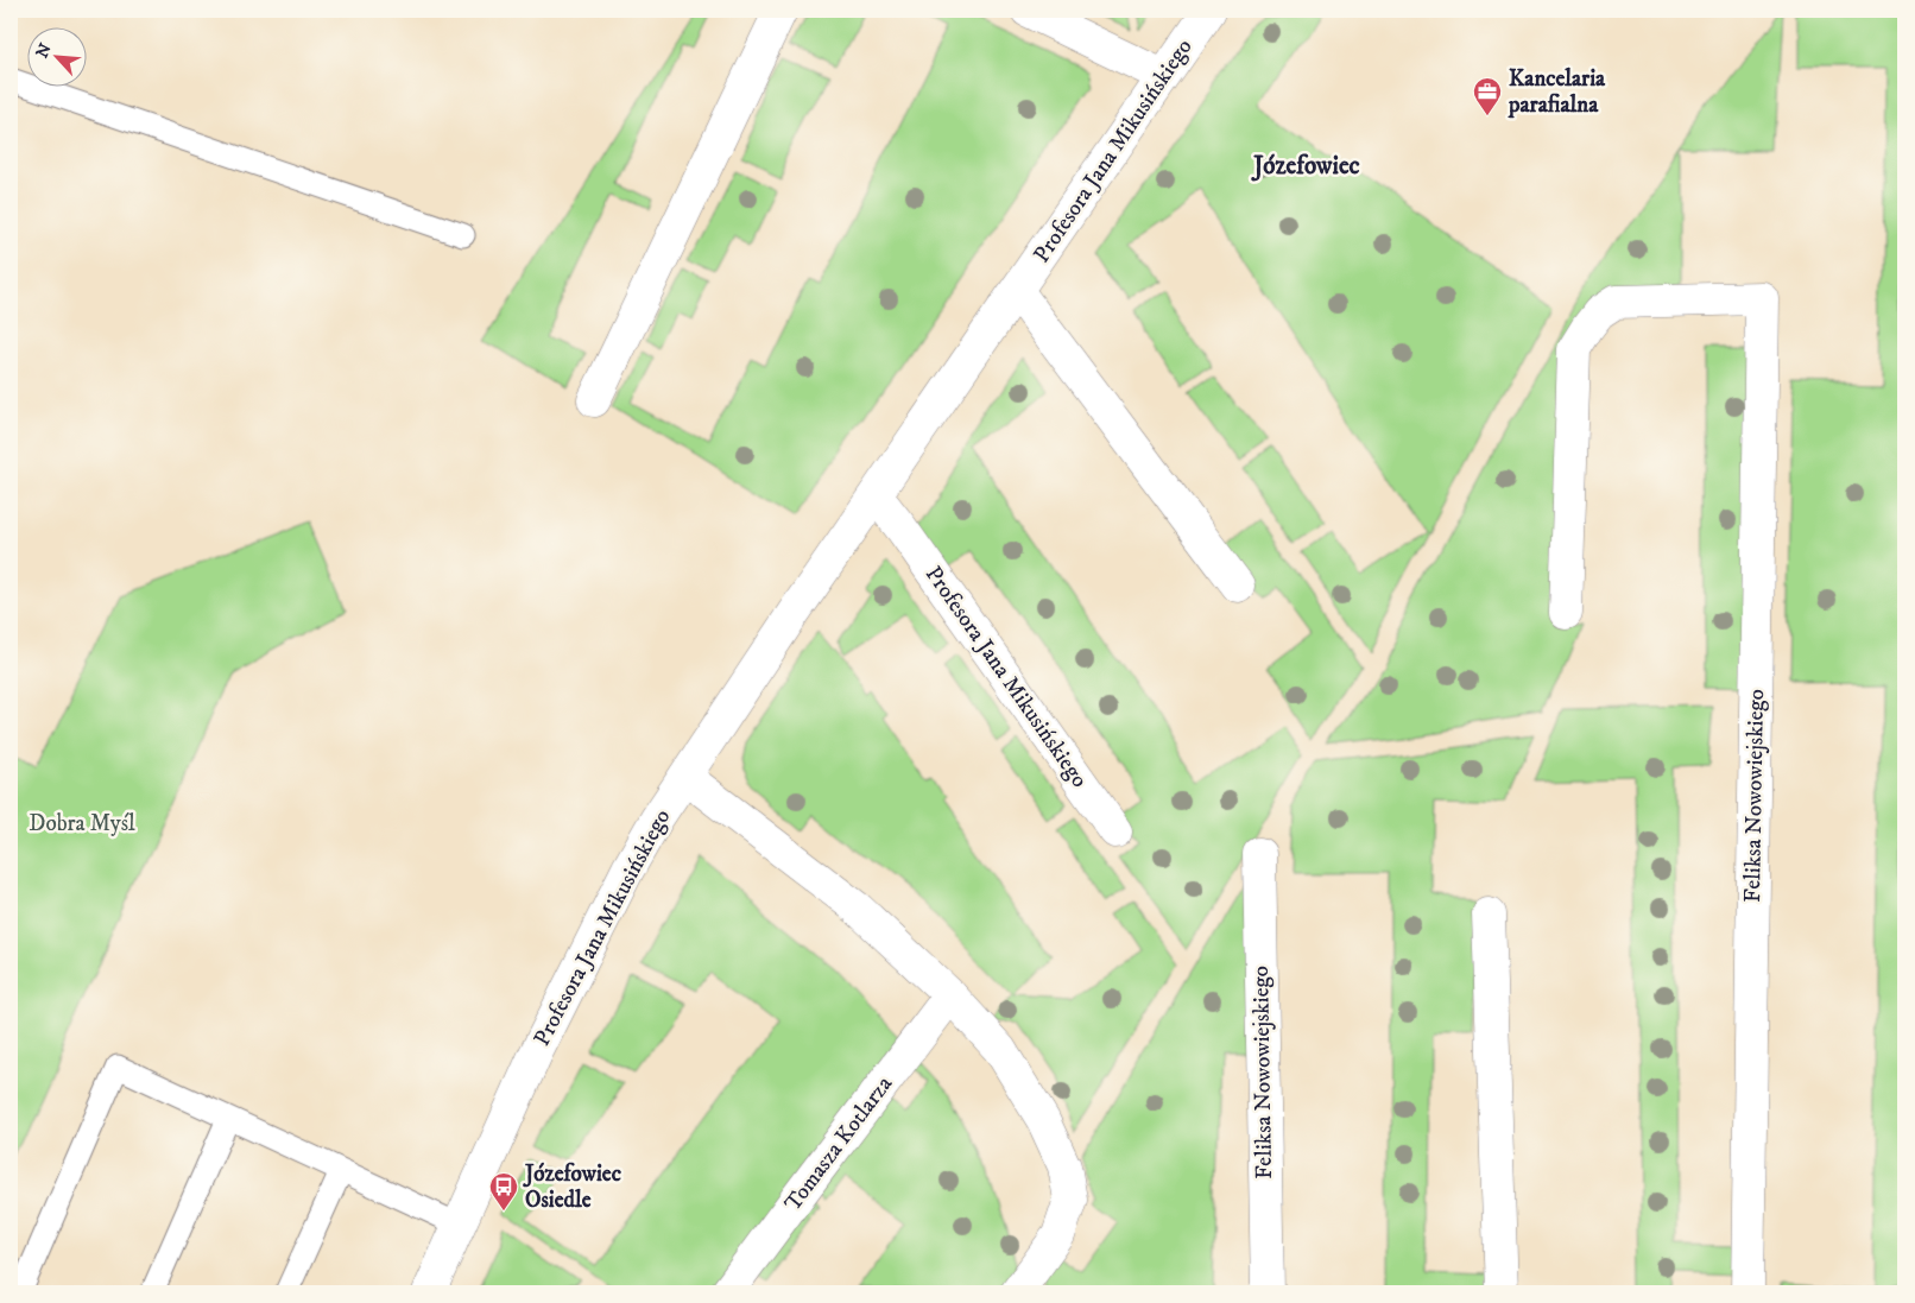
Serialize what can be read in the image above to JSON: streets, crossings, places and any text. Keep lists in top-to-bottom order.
{
  "streets": {
    "street": ["Profesora Jana Mikusińskiego", "Feliksa Nowowiejskiego", "Tomasza Kotlarza"]
  },
  "districts": ["Józefowiec"],
  "parks": ["Dobra Myśl"],
  "places": {
    "office": ["Kancelaria parafialna"],
    "bus stop": ["Józefowiec Osiedle"]
  },
  "north": "top left"
}
